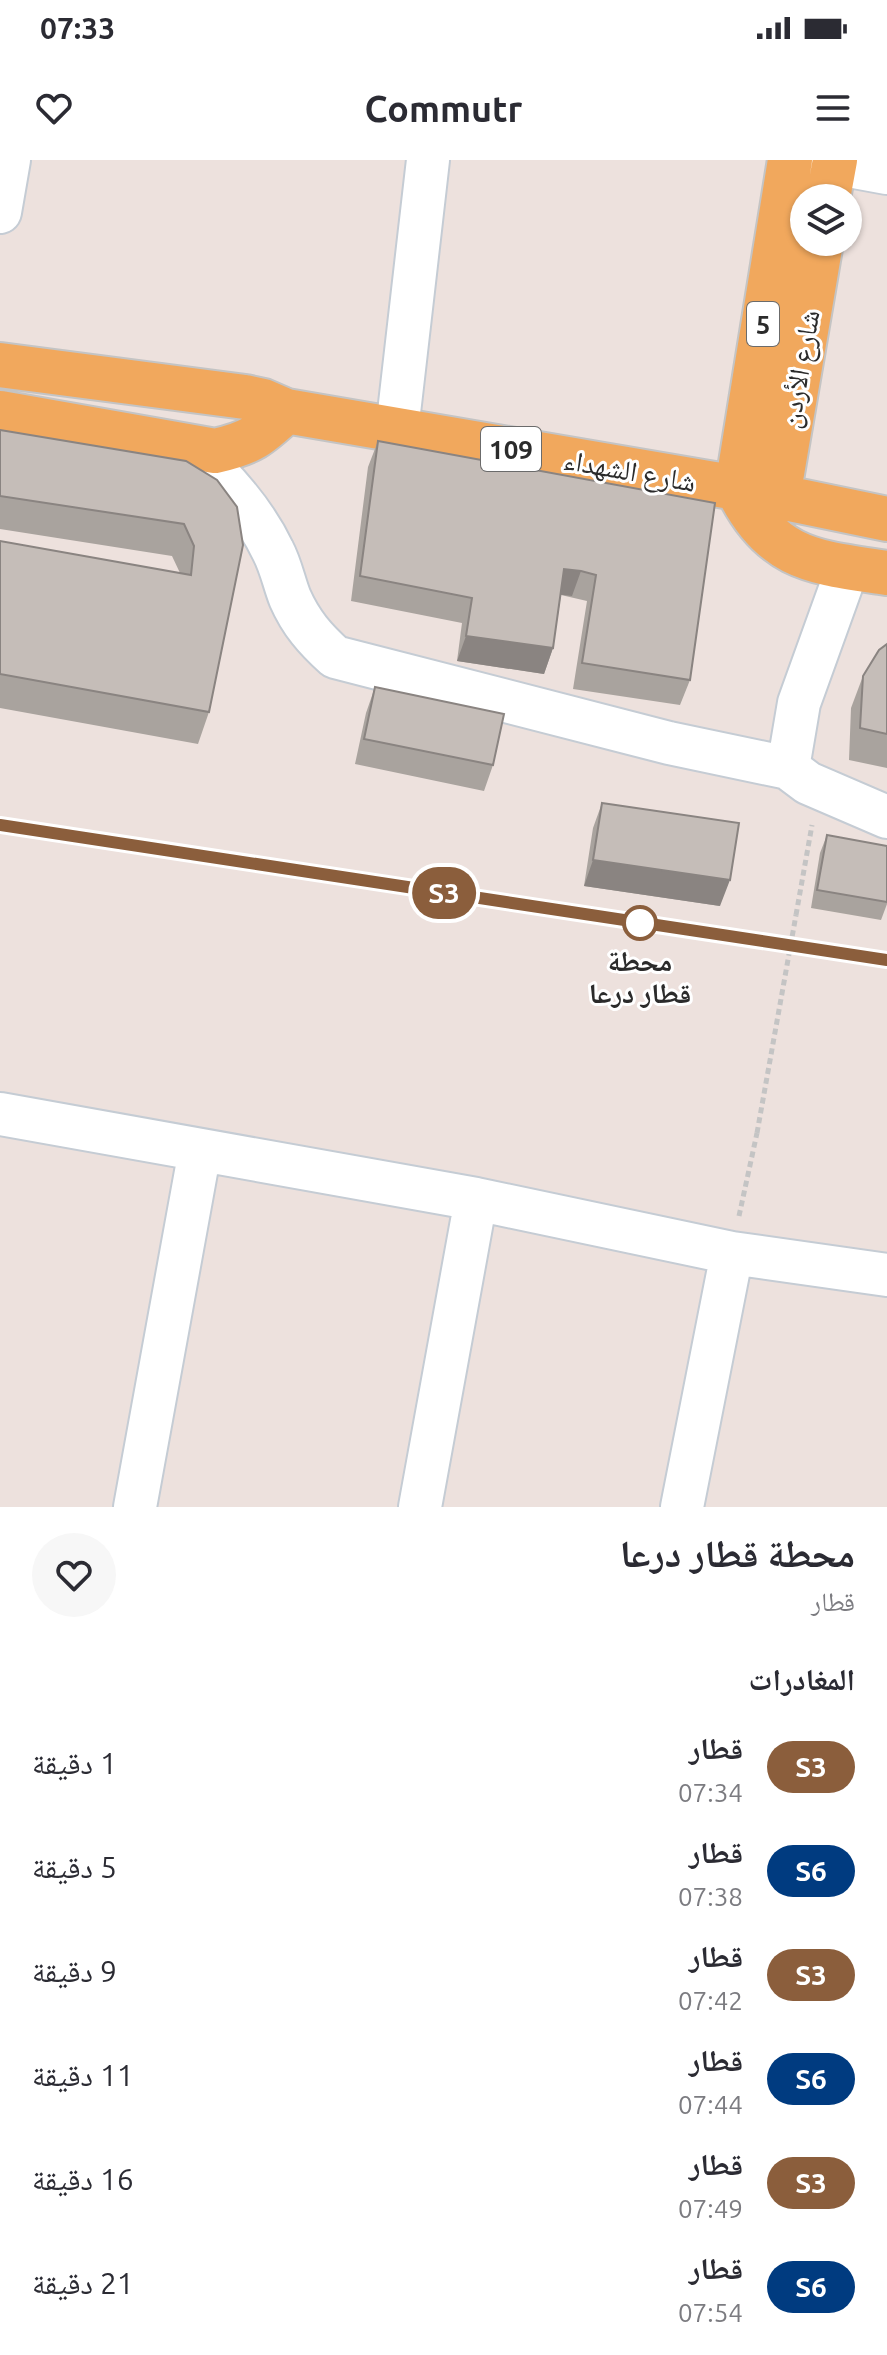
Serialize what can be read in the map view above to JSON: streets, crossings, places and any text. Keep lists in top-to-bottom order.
{
  "streets": {
    "main road": [
      "5",
      "شارع الأردن",
      "109",
      "شارع الشهداء"
    ]
  },
  "crossings": [
    ["شارع الأردن", "شارع الشهداء"]
  ],
  "places": ["محطة قطار درعا"],
  "page": {
    "status": "07:33",
    "header": "Commutr",
    "on_map": "S3",
    "heading": [
      ["محطة قطار درعا", "قطار"],
      "المغادرات"
    ],
    "list": [
      {
        "mark": "S3",
        "name": "قطار",
        "note": "07:34",
        "value": "1 دقيقة"
      },
      {
        "mark": "S6",
        "name": "قطار",
        "note": "07:38",
        "value": "5 دقيقة"
      },
      {
        "mark": "S3",
        "name": "قطار",
        "note": "07:42",
        "value": "9 دقيقة"
      },
      {
        "mark": "S6",
        "name": "قطار",
        "note": "07:44",
        "value": "11 دقيقة"
      },
      {
        "mark": "S3",
        "name": "قطار",
        "note": "07:49",
        "value": "16 دقيقة"
      },
      {
        "mark": "S6",
        "name": "قطار",
        "note": "07:54",
        "value": "21 دقيقة"
      }
    ]
  }
}
